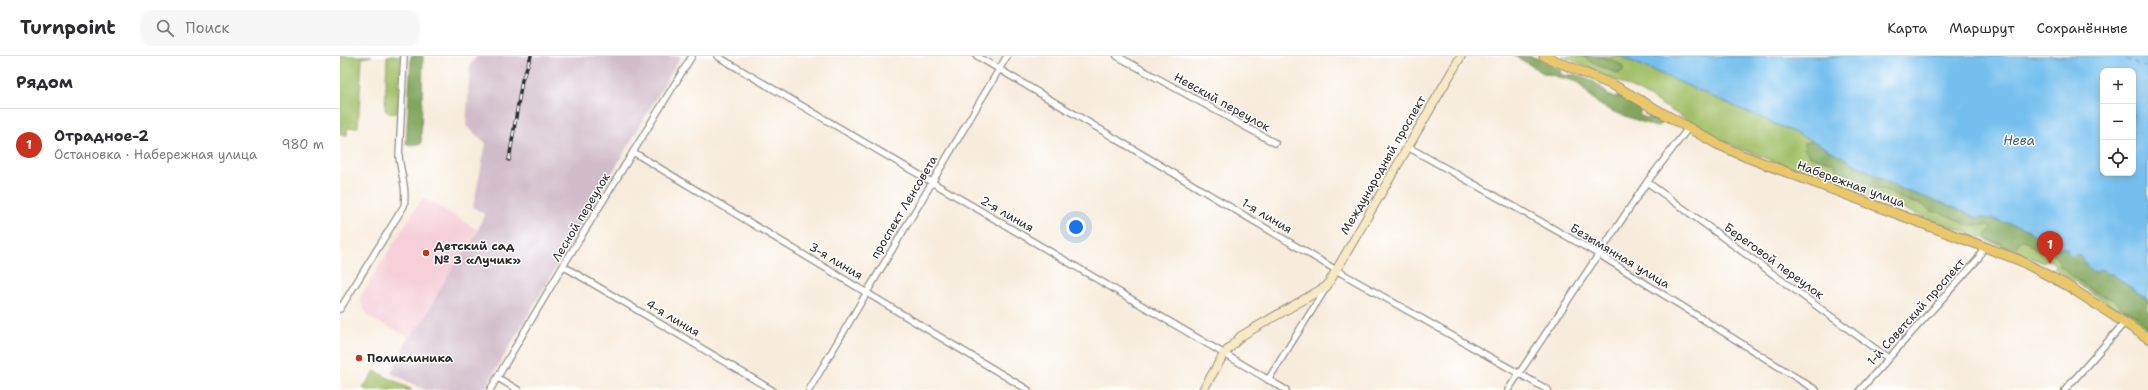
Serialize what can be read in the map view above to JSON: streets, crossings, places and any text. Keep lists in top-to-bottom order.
{
  "streets": {
    "main road": ["Набережная улица"],
    "street": [
      "Невский переулок",
      "Международный проспект",
      "проспект Ленсовета",
      "2-я линия",
      "1-я линия",
      "Лесной переулок",
      "Безымянная улица",
      "3-я линия",
      "Береговой переулок",
      "1-й Советский проспект",
      "4-я линия"
    ]
  },
  "crossings": [
    ["Международный проспект", "2-я линия"],
    ["Международный проспект", "1-я линия"],
    ["Международный проспект", "Безымянная улица"],
    ["Набережная улица", "1-й Советский проспект"],
    ["проспект Ленсовета", "2-я линия"],
    ["проспект Ленсовета", "1-я линия"],
    ["проспект Ленсовета", "3-я линия"],
    ["Лесной переулок", "3-я линия"],
    ["Лесной переулок", "4-я линия"],
    ["Береговой переулок", "1-й Советский проспект"]
  ],
  "water": ["Нева"],
  "places": ["Детский сад № 3 «Лучик»", "Поликлиника"],
  "page": {
    "header": "Turnpoint",
    "search": "Поиск",
    "nav": ["Карта", "Маршрут", "Сохранённые"],
    "heading": "Рядом",
    "map_buttons": ["+", "−"],
    "list": [
      {
        "mark": "1",
        "name": "Отрадное-2",
        "note": "Остановка · Набережная улица",
        "value": "980 m"
      }
    ],
    "pins": "1"
  }
}
